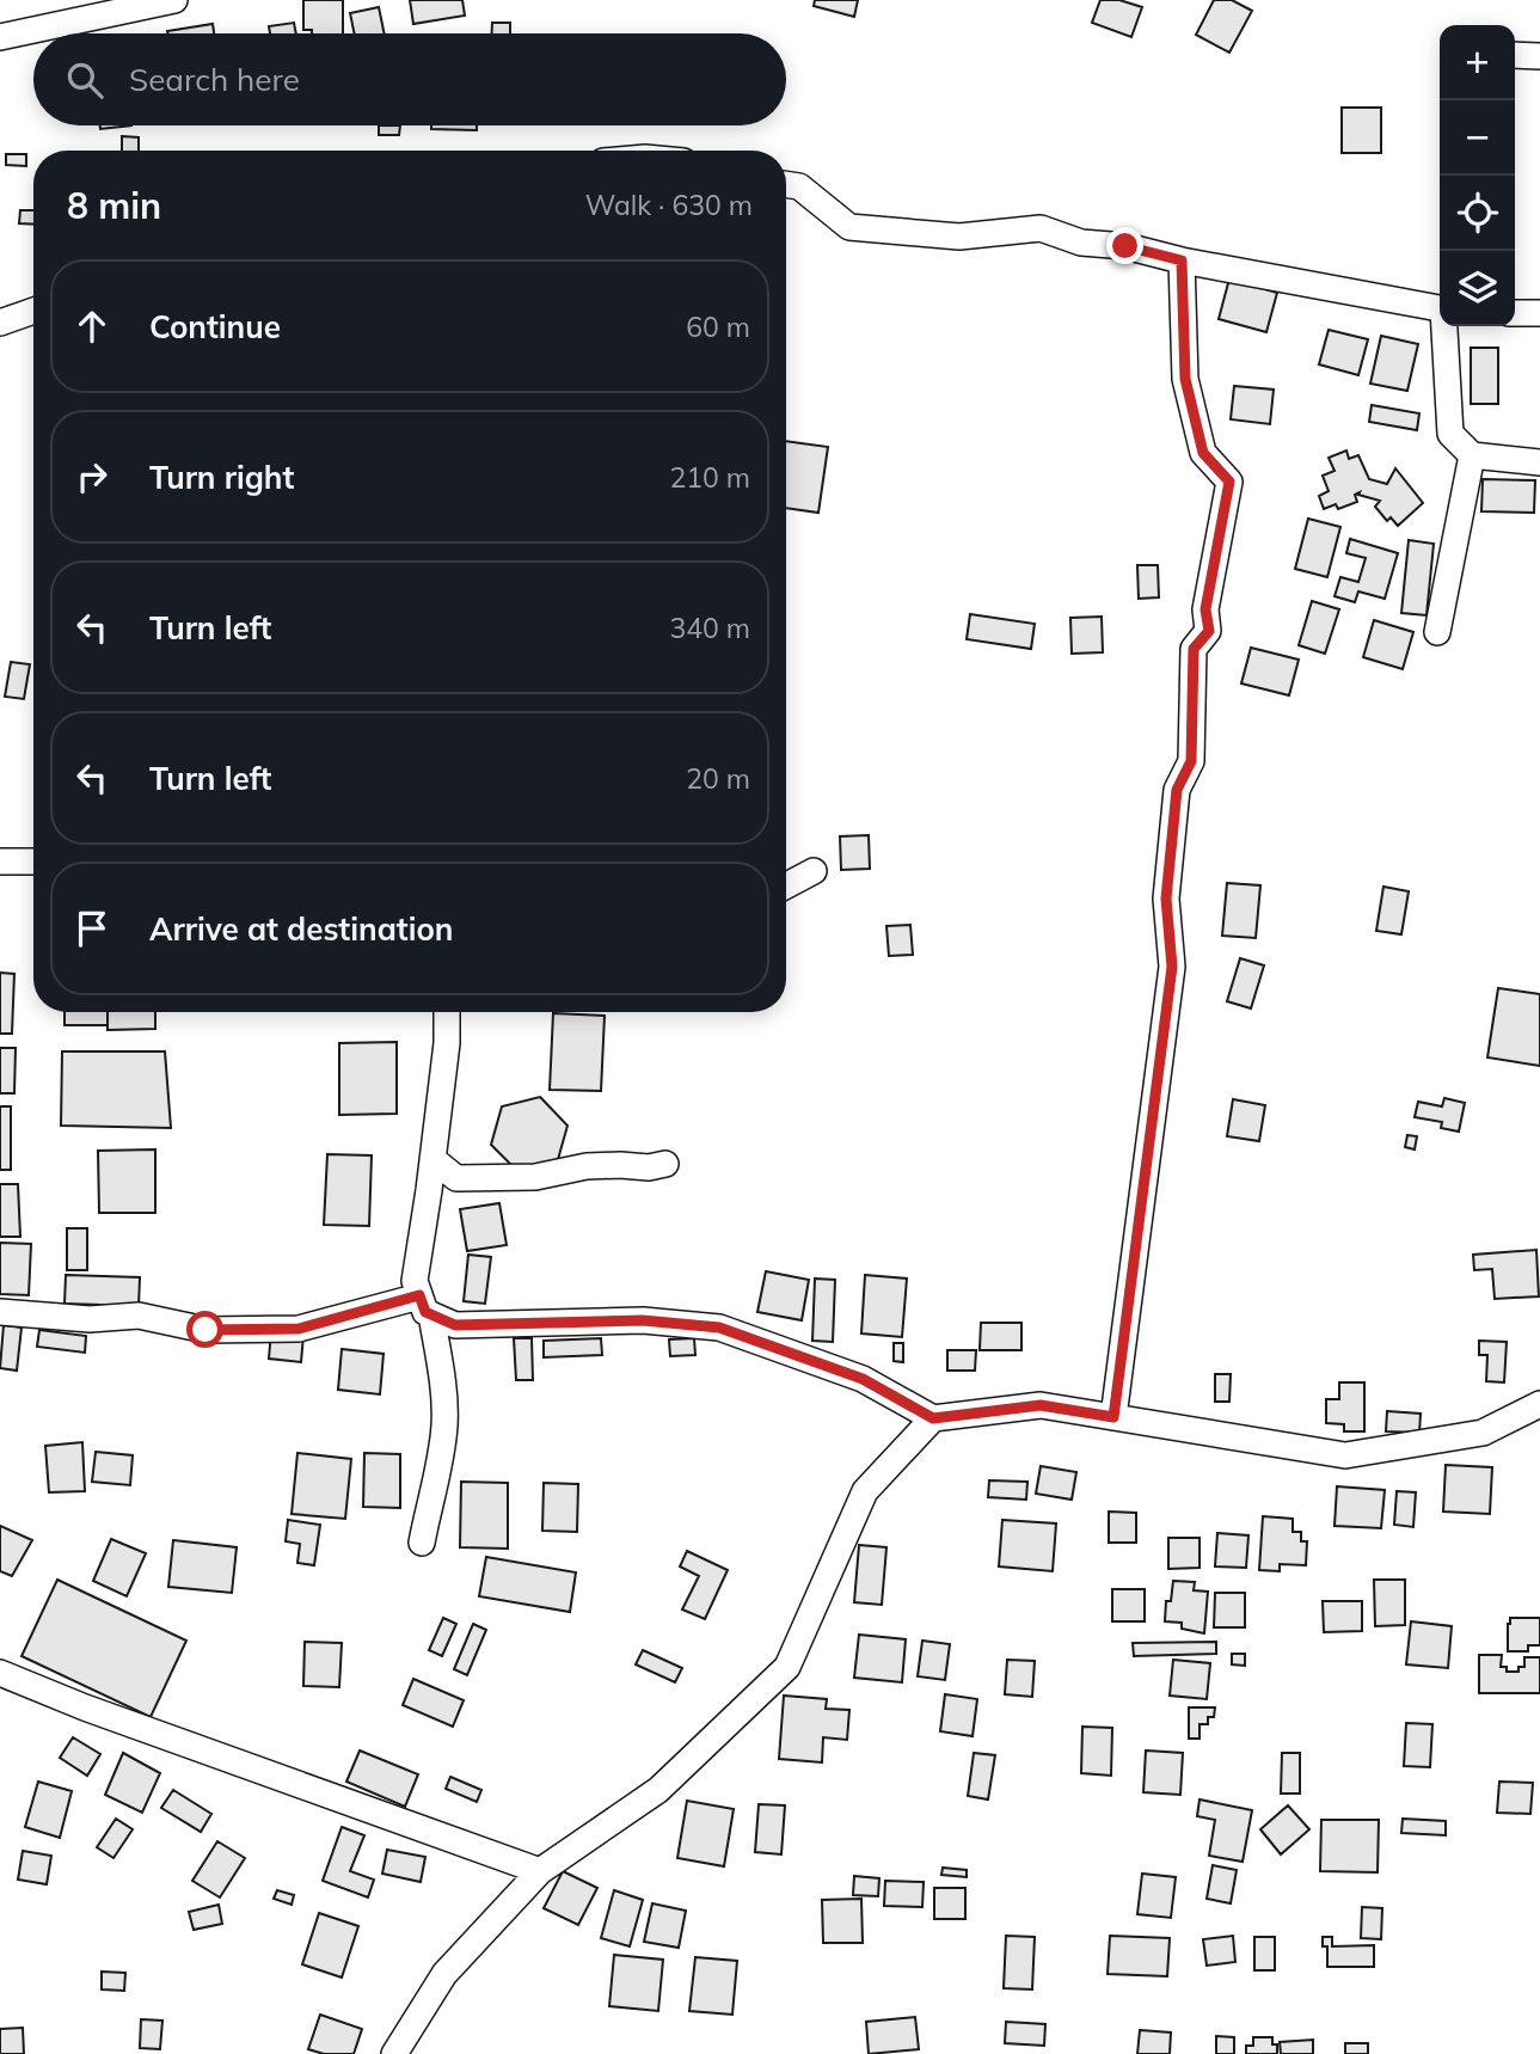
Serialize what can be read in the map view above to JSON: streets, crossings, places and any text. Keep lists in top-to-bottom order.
{
  "page": {
    "map_buttons": ["+", "−"],
    "search": "Search here",
    "heading": ["8 min", "Walk · 630 m"],
    "list": [
      ["Continue", "60 m"],
      ["Turn right", "210 m"],
      ["Turn left", "340 m"],
      ["Turn left", "20 m"],
      "Arrive at destination"
    ]
  }
}
